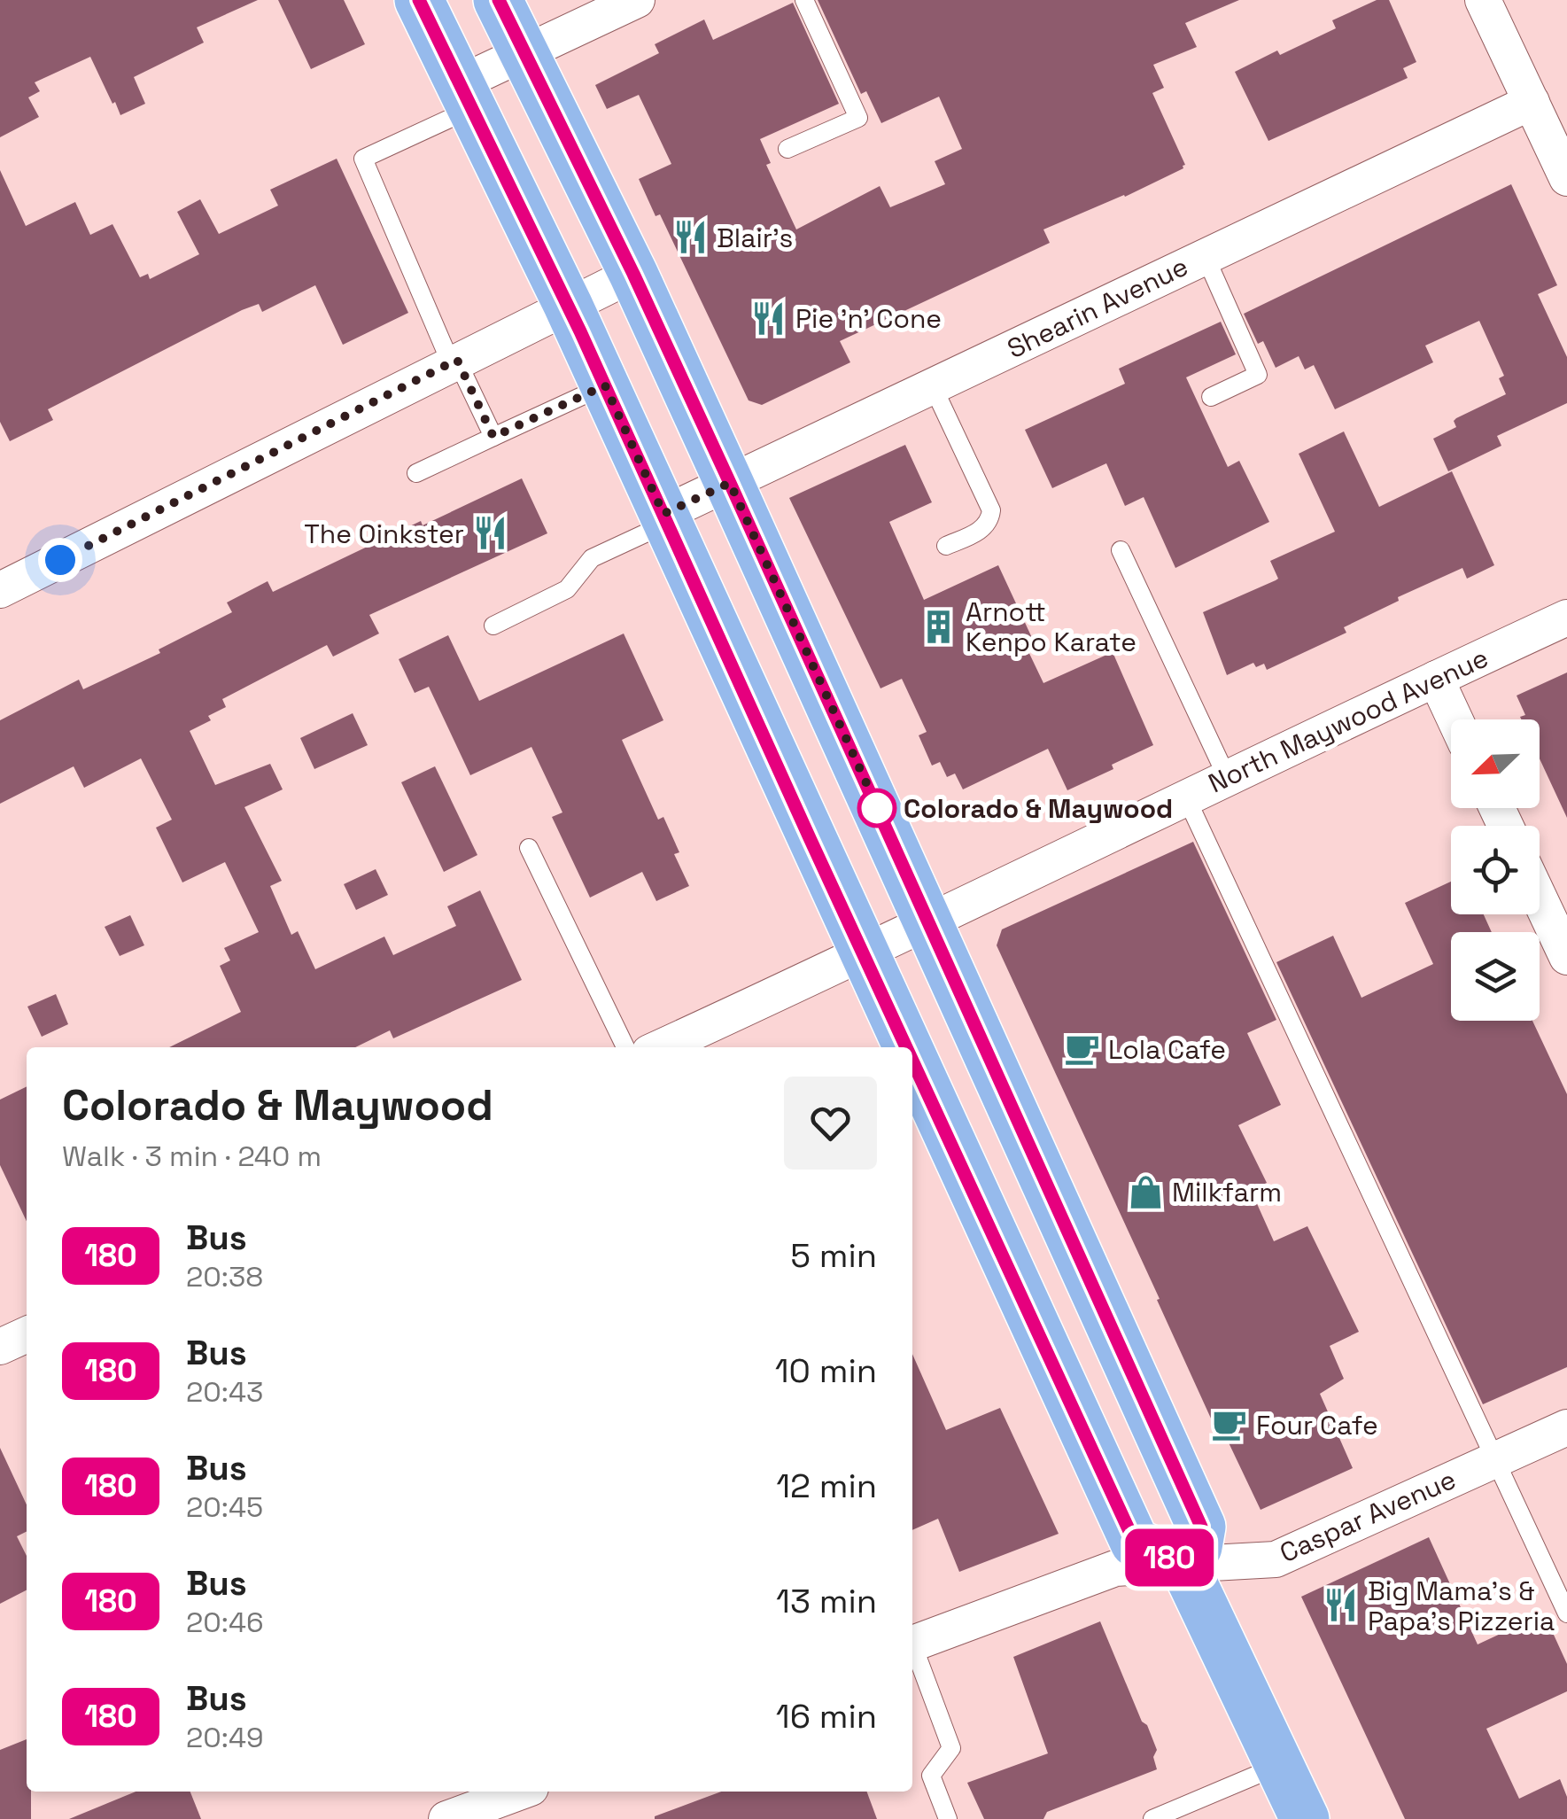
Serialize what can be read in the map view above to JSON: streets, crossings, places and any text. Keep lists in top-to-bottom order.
{
  "streets": {
    "street": ["Shearin Avenue", "North Maywood Avenue", "Caspar Avenue"]
  },
  "places": {
    "restaurant": [
      "Blair's",
      "Pie 'n' Cone",
      "The Oinkster",
      "Big Mama's & Papa's Pizzeria"
    ],
    "building": ["Arnott Kenpo Karate"],
    "other": ["Colorado & Maywood"],
    "cafe": ["Lola Cafe", "Four Cafe"],
    "shop": ["Milkfarm"]
  },
  "lines": ["bus line 180"],
  "north": "bottom left",
  "page": {
    "on_map": "180",
    "heading": ["Colorado & Maywood", "Walk · 3 min · 240 m"],
    "list": [
      {
        "mark": "180",
        "name": "Bus",
        "note": "20:38",
        "value": "5 min"
      },
      {
        "mark": "180",
        "name": "Bus",
        "note": "20:43",
        "value": "10 min"
      },
      {
        "mark": "180",
        "name": "Bus",
        "note": "20:45",
        "value": "12 min"
      },
      {
        "mark": "180",
        "name": "Bus",
        "note": "20:46",
        "value": "13 min"
      },
      {
        "mark": "180",
        "name": "Bus",
        "note": "20:49",
        "value": "16 min"
      }
    ]
  }
}
